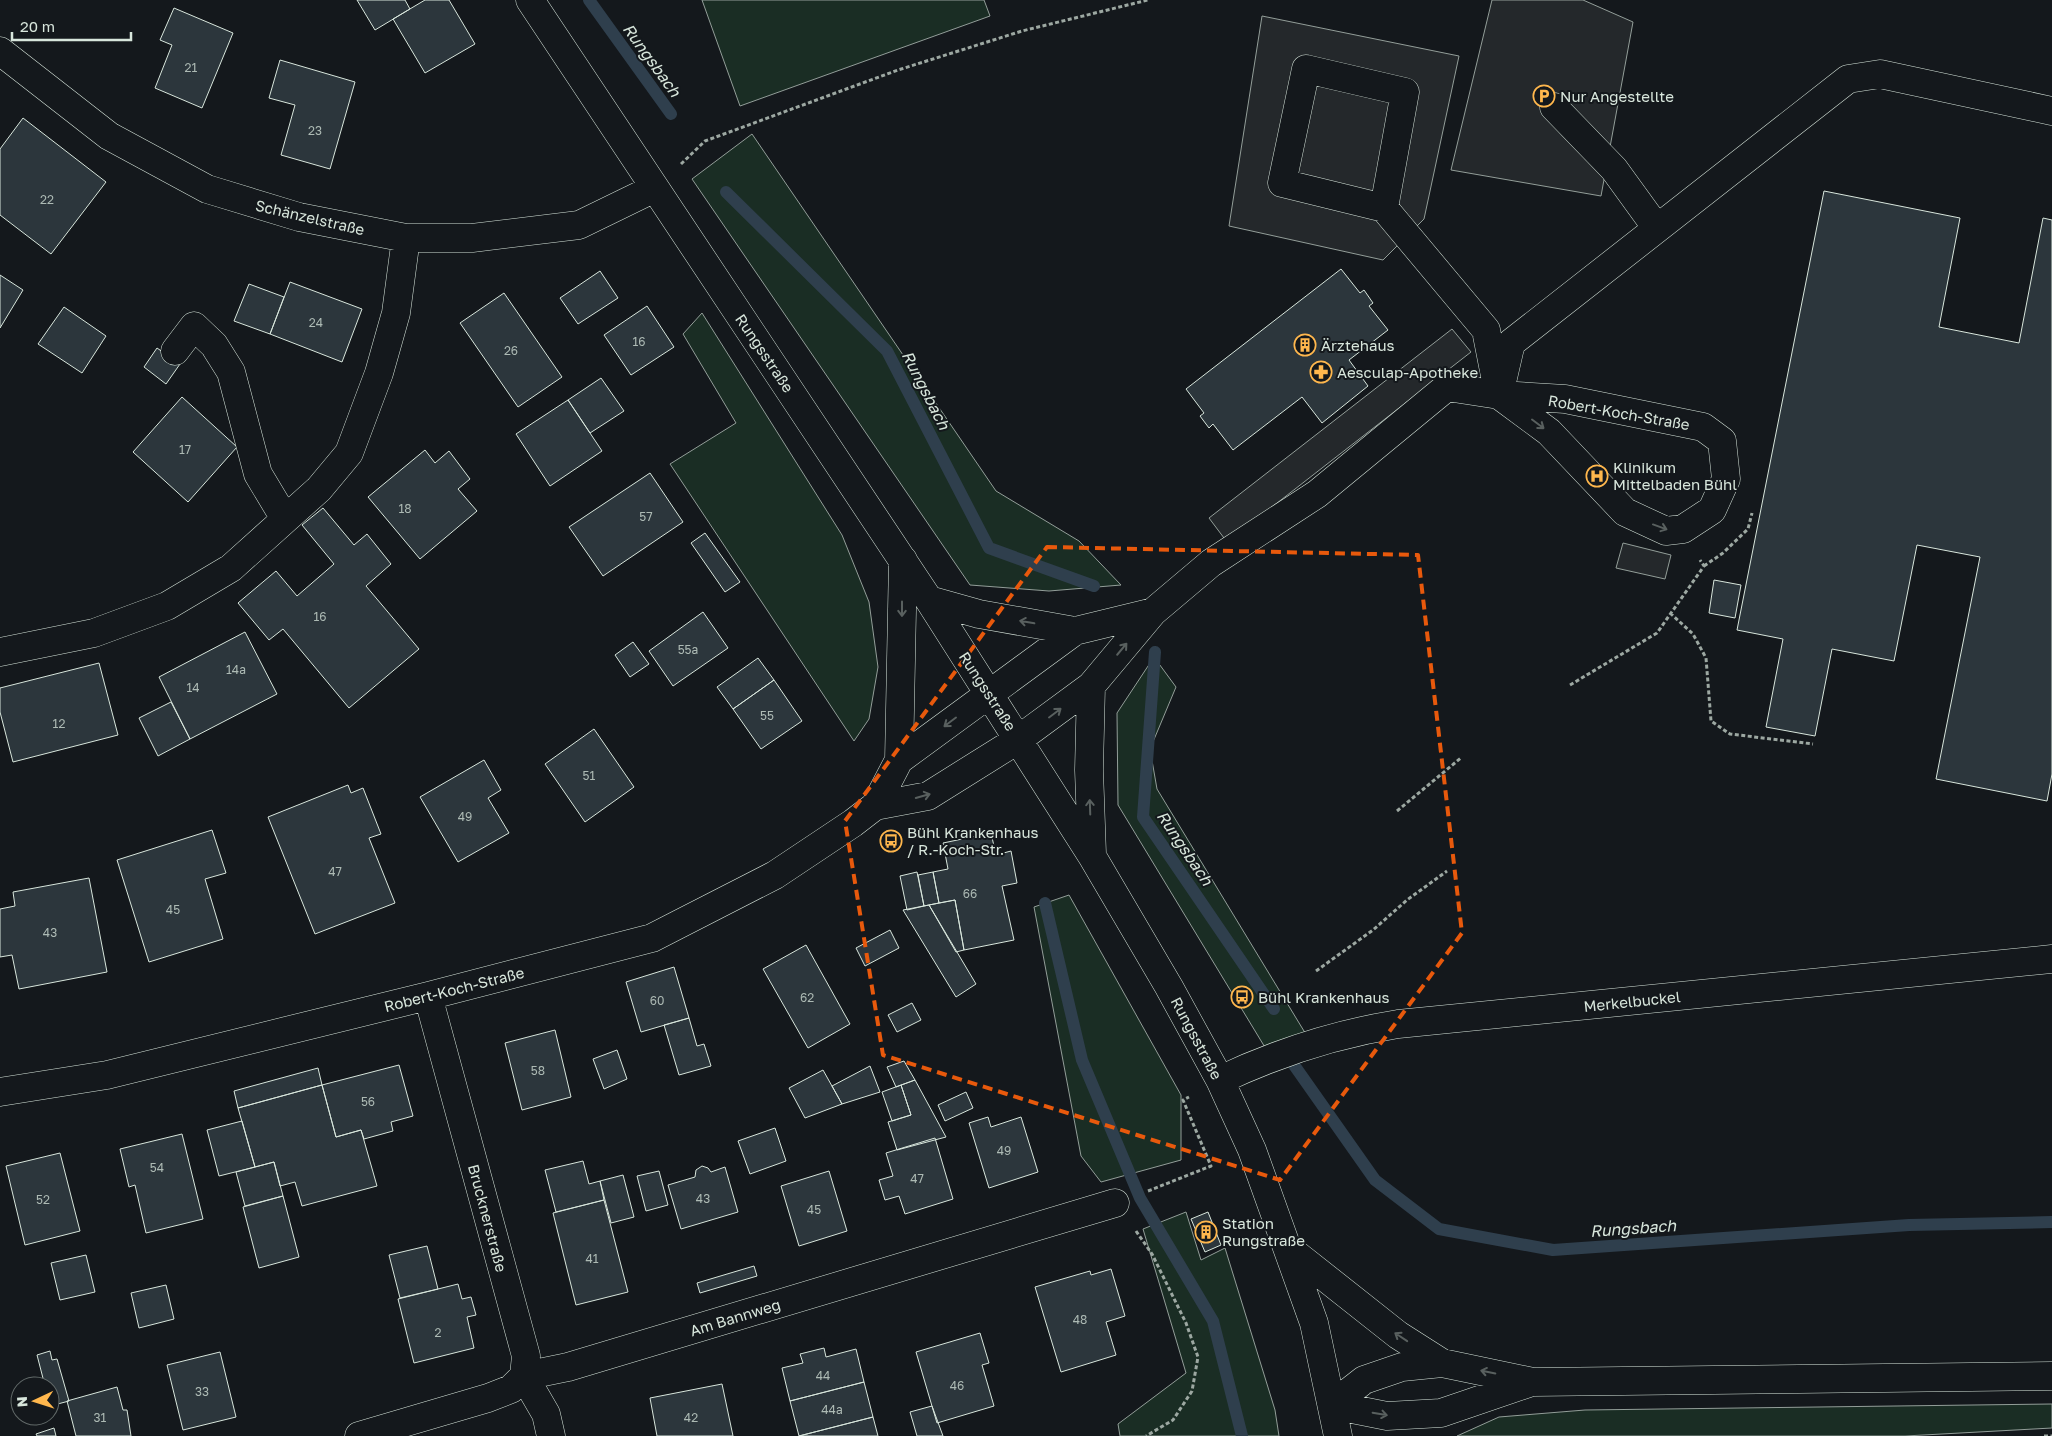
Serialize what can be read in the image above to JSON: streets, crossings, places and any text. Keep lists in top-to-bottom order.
{
  "streets": {
    "street": [
      "Schänzelstraße",
      "Rungsstraße",
      "Robert-Koch-Straße",
      "Merkelbuckel",
      "Brucknerstraße",
      "Am Bannweg"
    ]
  },
  "crossings": [
    ["Schänzelstraße", "Rungsstraße"],
    ["Rungsstraße", "Robert-Koch-Straße"],
    ["Rungsstraße", "Merkelbuckel"],
    ["Robert-Koch-Straße", "Brucknerstraße"],
    ["Brucknerstraße", "Am Bannweg"]
  ],
  "water": ["Rungsbach"],
  "places": {
    "parking": ["Nur Angestellte"],
    "building": ["Ärztehaus", "Station Rungstraße"],
    "pharmacy": ["Aesculap-Apotheke"],
    "hospital": ["Klinikum Mittelbaden Bühl"],
    "bus stop": ["Bühl Krankenhaus / R.-Koch-Str.", "Bühl Krankenhaus"]
  },
  "house_numbers": [
    "21",
    "23",
    "22",
    "24",
    "16",
    "26",
    "17",
    "18",
    "57",
    "16",
    "55a",
    "14a",
    "14",
    "55",
    "12",
    "51",
    "49",
    "47",
    "66",
    "45",
    "43",
    "62",
    "60",
    "58",
    "56",
    "49",
    "54",
    "47",
    "43",
    "52",
    "45",
    "41",
    "48",
    "2",
    "44",
    "46",
    "33",
    "44a",
    "31",
    "42"
  ],
  "scale_bar": "20 m",
  "north": "left"
}
